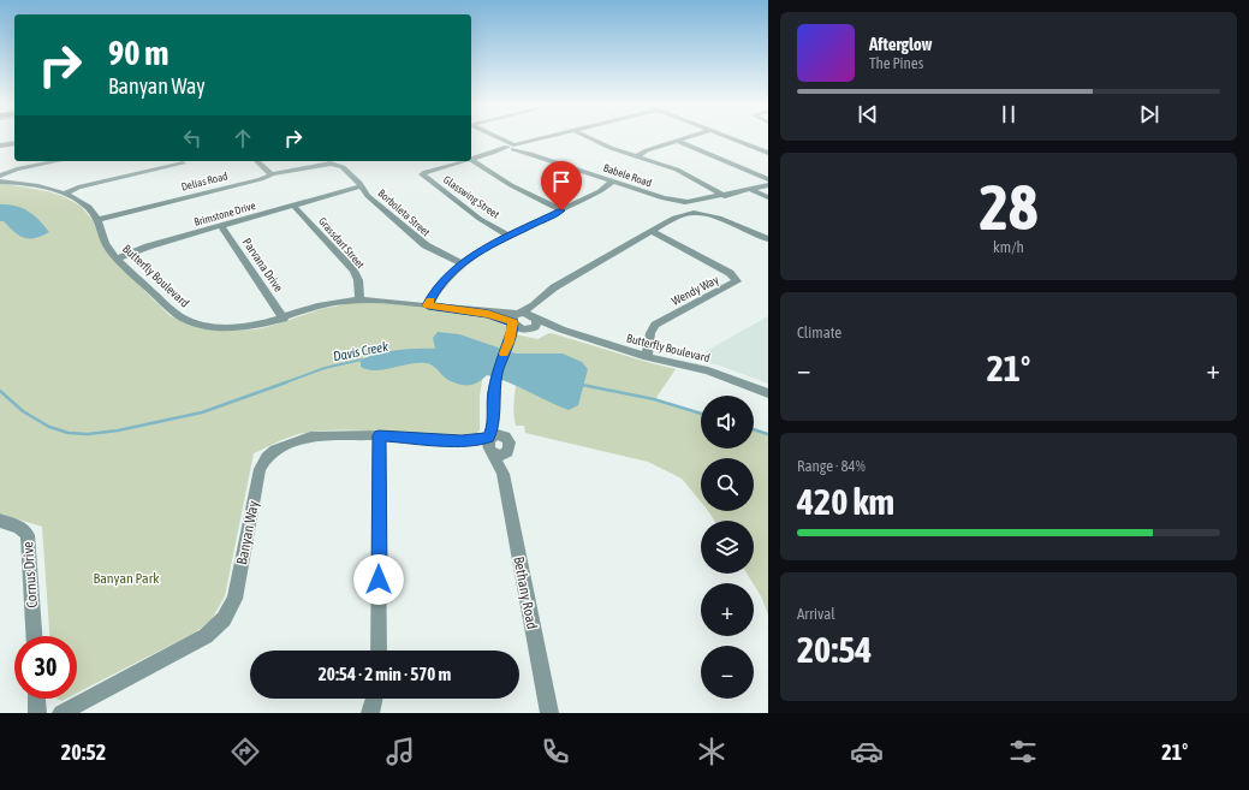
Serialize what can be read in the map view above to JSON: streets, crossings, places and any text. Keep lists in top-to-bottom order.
{
  "streets": {
    "street": [
      "Babele Road",
      "Delias Road",
      "Glasswing Street",
      "Borboleta Street",
      "Brimstone Drive",
      "Grassdart Street",
      "Parvana Drive",
      "Butterfly Boulevard",
      "Wendy Way",
      "Banyan Way",
      "Cornus Drive",
      "Bethany Road"
    ]
  },
  "crossings": [
    ["Delias Road", "Borboleta Street"],
    ["Delias Road", "Butterfly Boulevard"],
    ["Borboleta Street", "Brimstone Drive"],
    ["Brimstone Drive", "Grassdart Street"],
    ["Brimstone Drive", "Parvana Drive"],
    ["Brimstone Drive", "Butterfly Boulevard"],
    ["Grassdart Street", "Butterfly Boulevard"],
    ["Parvana Drive", "Butterfly Boulevard"],
    ["Butterfly Boulevard", "Wendy Way"],
    ["Banyan Way", "Bethany Road"]
  ],
  "water": ["Davis Creek"],
  "parks": ["Banyan Park"],
  "page": {
    "turn": ["90 m", "Banyan Way"],
    "song": ["Afterglow", "The Pines"],
    "tile": [
      ["28", "km/h"],
      "Climate",
      ["Range · 84%", "420 km"],
      ["Arrival", "20:54"]
    ],
    "heat": ["−", "21°", "+"],
    "map_buttons": ["+", "−"],
    "limit": "30",
    "trip": "20:54 · 2 min · 570 m",
    "tabs": ["20:52", "21°"]
  }
}
